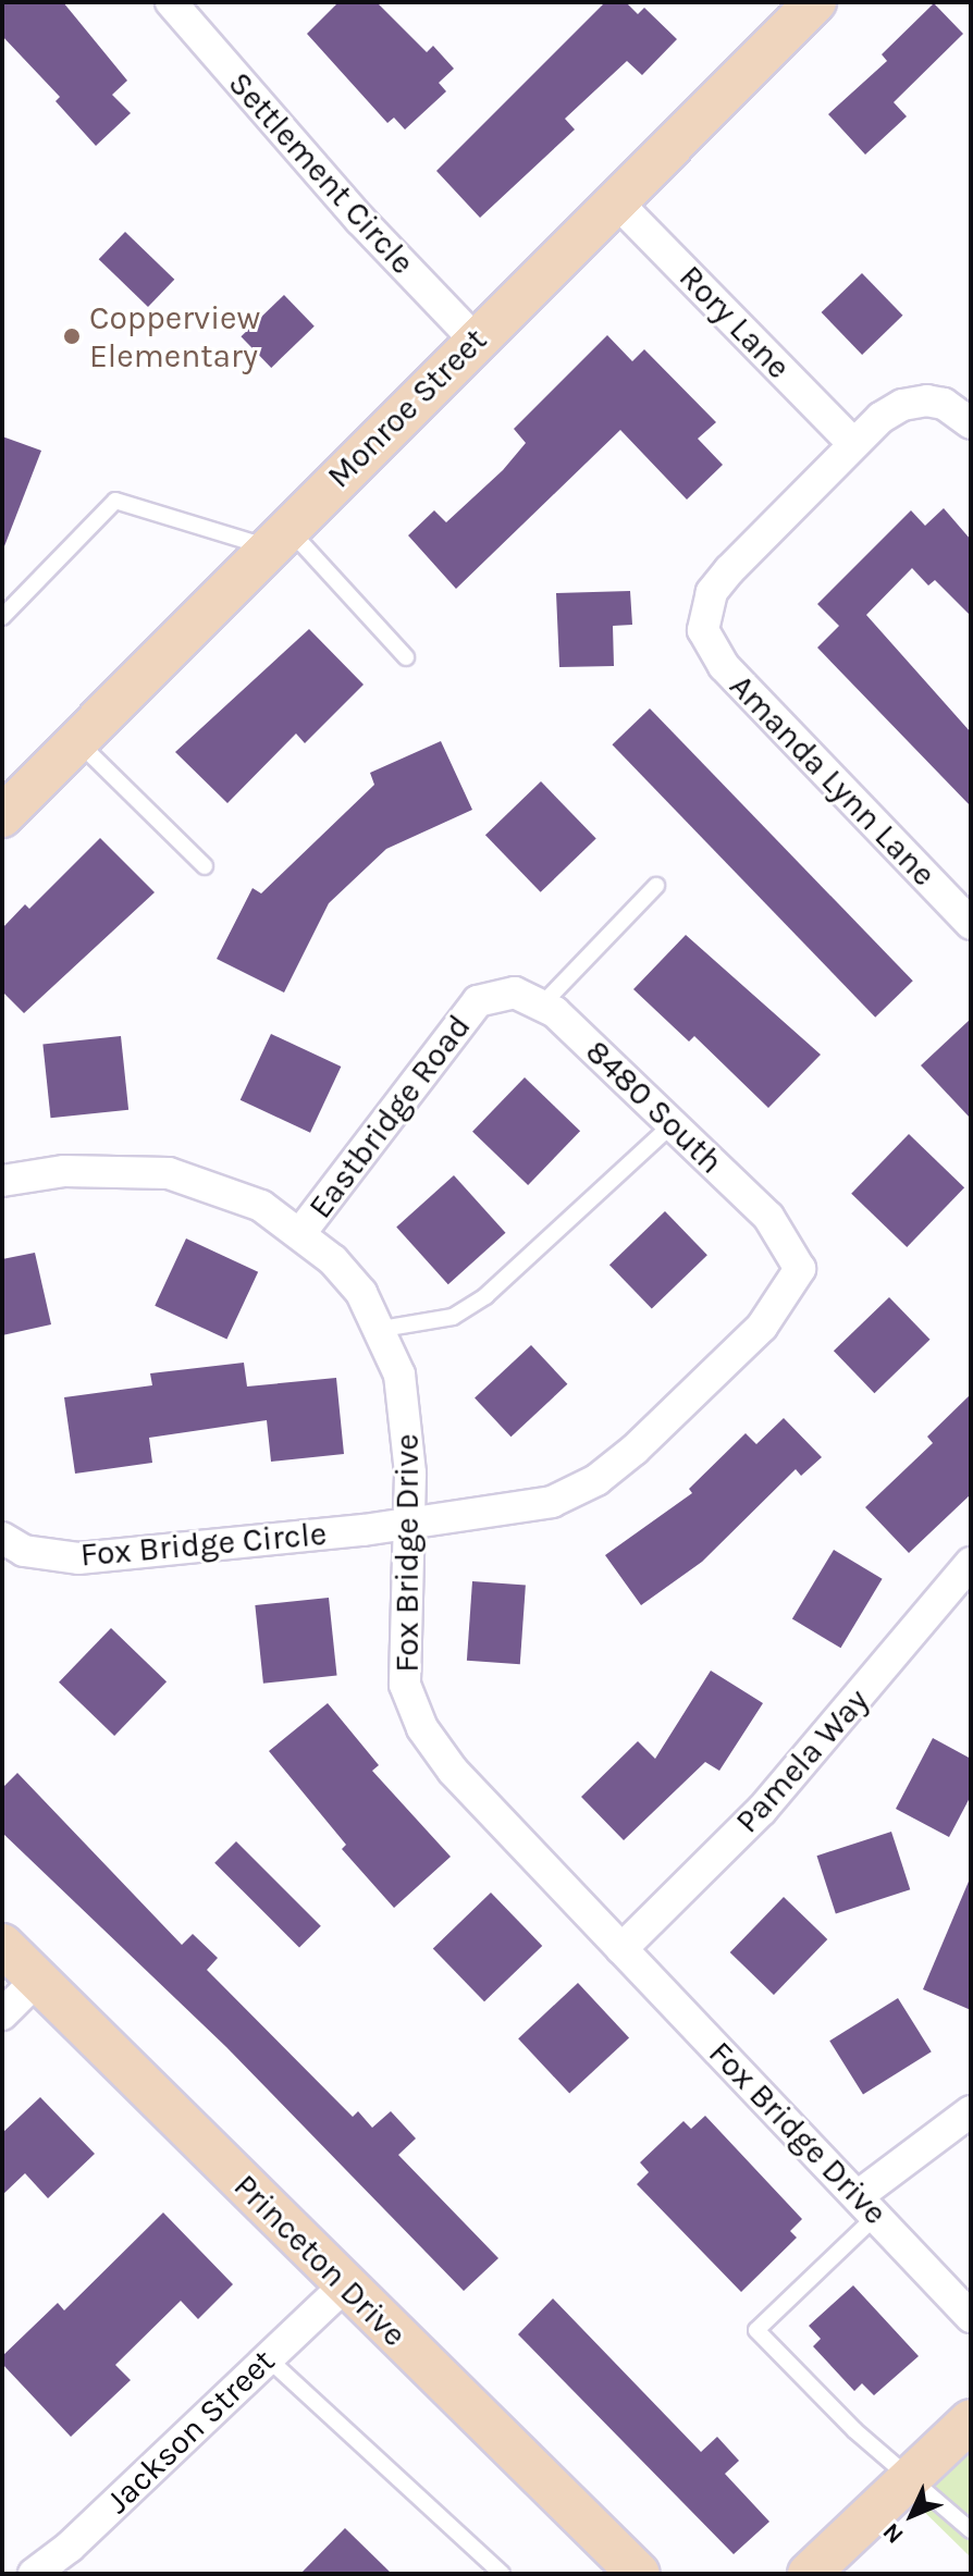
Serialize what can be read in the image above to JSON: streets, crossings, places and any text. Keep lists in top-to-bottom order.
{
  "streets": {
    "street": [
      "Settlement Circle",
      "Rory Lane",
      "Monroe Street",
      "Amanda Lynn Lane",
      "8480 South",
      "Eastbridge Road",
      "Fox Bridge Circle",
      "Fox Bridge Drive",
      "Pamela Way",
      "Princeton Drive",
      "Jackson Street"
    ]
  },
  "crossings": [
    ["Settlement Circle", "Monroe Street"],
    ["Rory Lane", "Monroe Street"],
    ["Rory Lane", "Amanda Lynn Lane"],
    ["8480 South", "Eastbridge Road"],
    ["8480 South", "Fox Bridge Circle"],
    ["Eastbridge Road", "Fox Bridge Drive"],
    ["Fox Bridge Circle", "Fox Bridge Drive"],
    ["Fox Bridge Drive", "Pamela Way"],
    ["Princeton Drive", "Jackson Street"]
  ],
  "places": ["Copperview Elementary"],
  "north": "bottom left"
}
